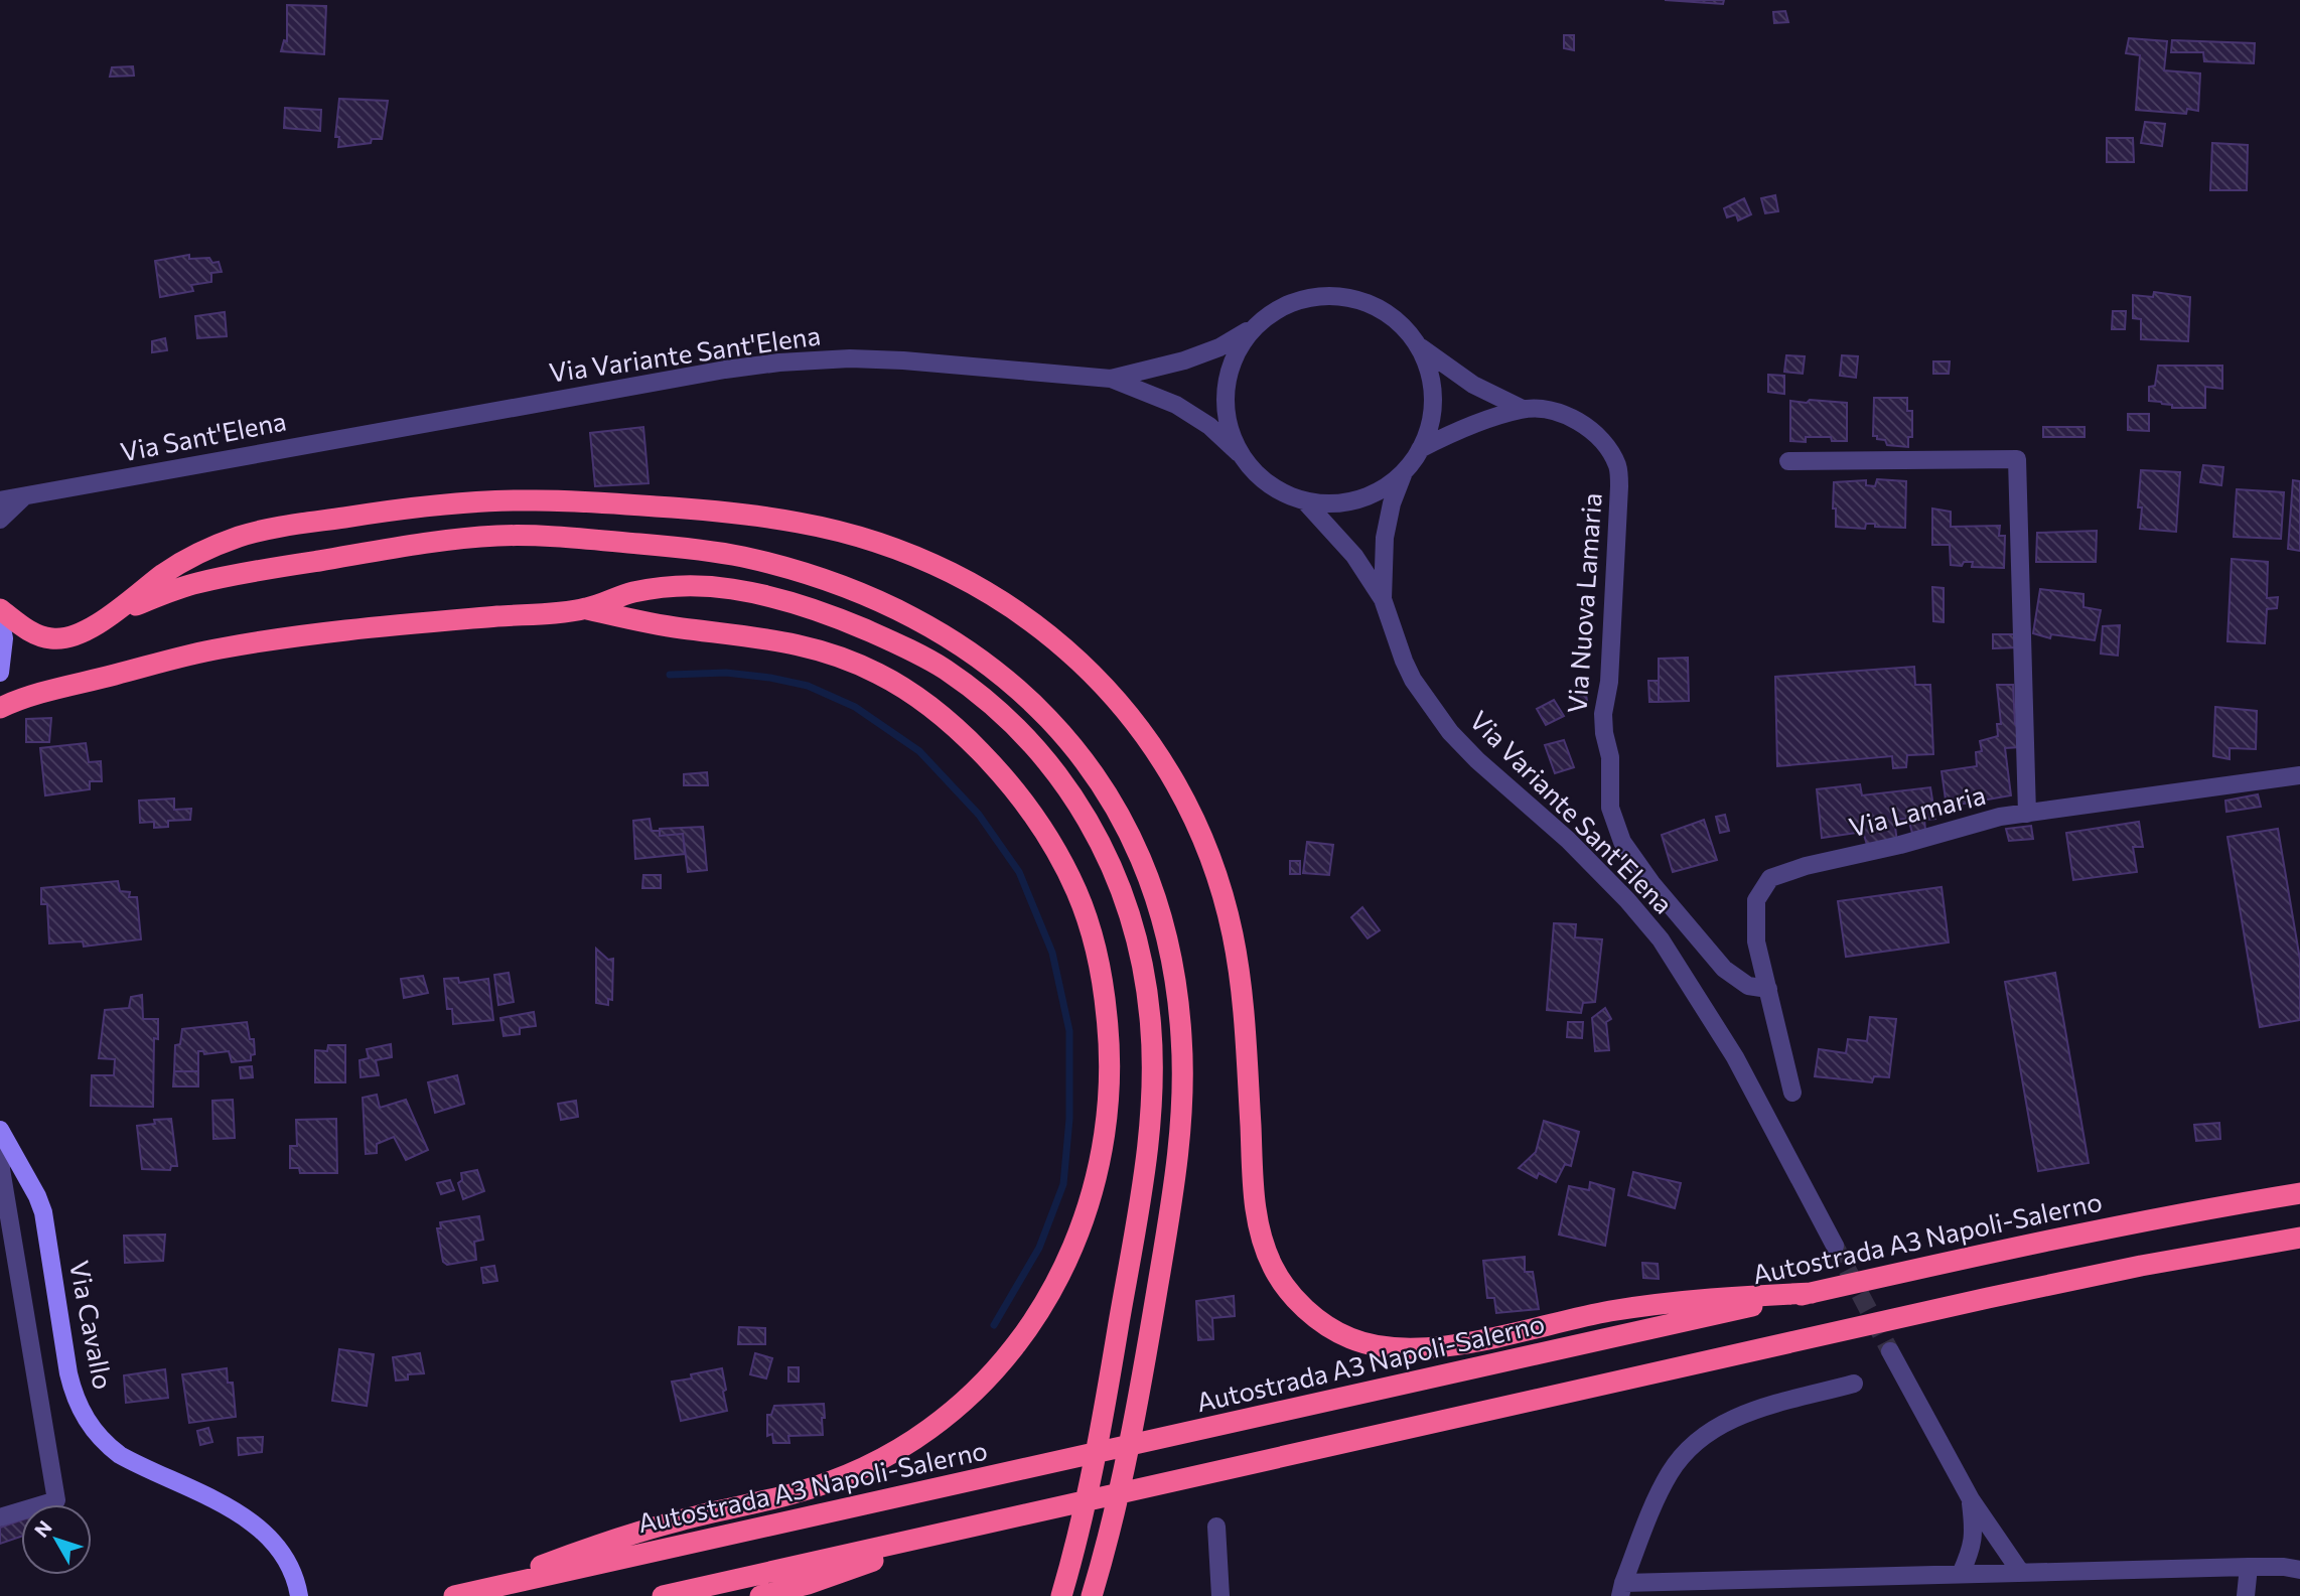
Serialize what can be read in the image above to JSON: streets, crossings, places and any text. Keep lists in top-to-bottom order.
{
  "streets": {
    "highway": ["Autostrada A3 Napoli-Salerno"],
    "main road": ["Via Cavallo"],
    "street": [
      "Via Variante Sant'Elena",
      "Via Sant'Elena",
      "Via Nuova Lamaria",
      "Via Lamaria"
    ]
  },
  "crossings": [
    ["Via Variante Sant'Elena", "Via Sant'Elena"],
    ["Via Variante Sant'Elena", "Via Nuova Lamaria"],
    ["Via Nuova Lamaria", "Via Lamaria"]
  ],
  "north": "top left"
}
